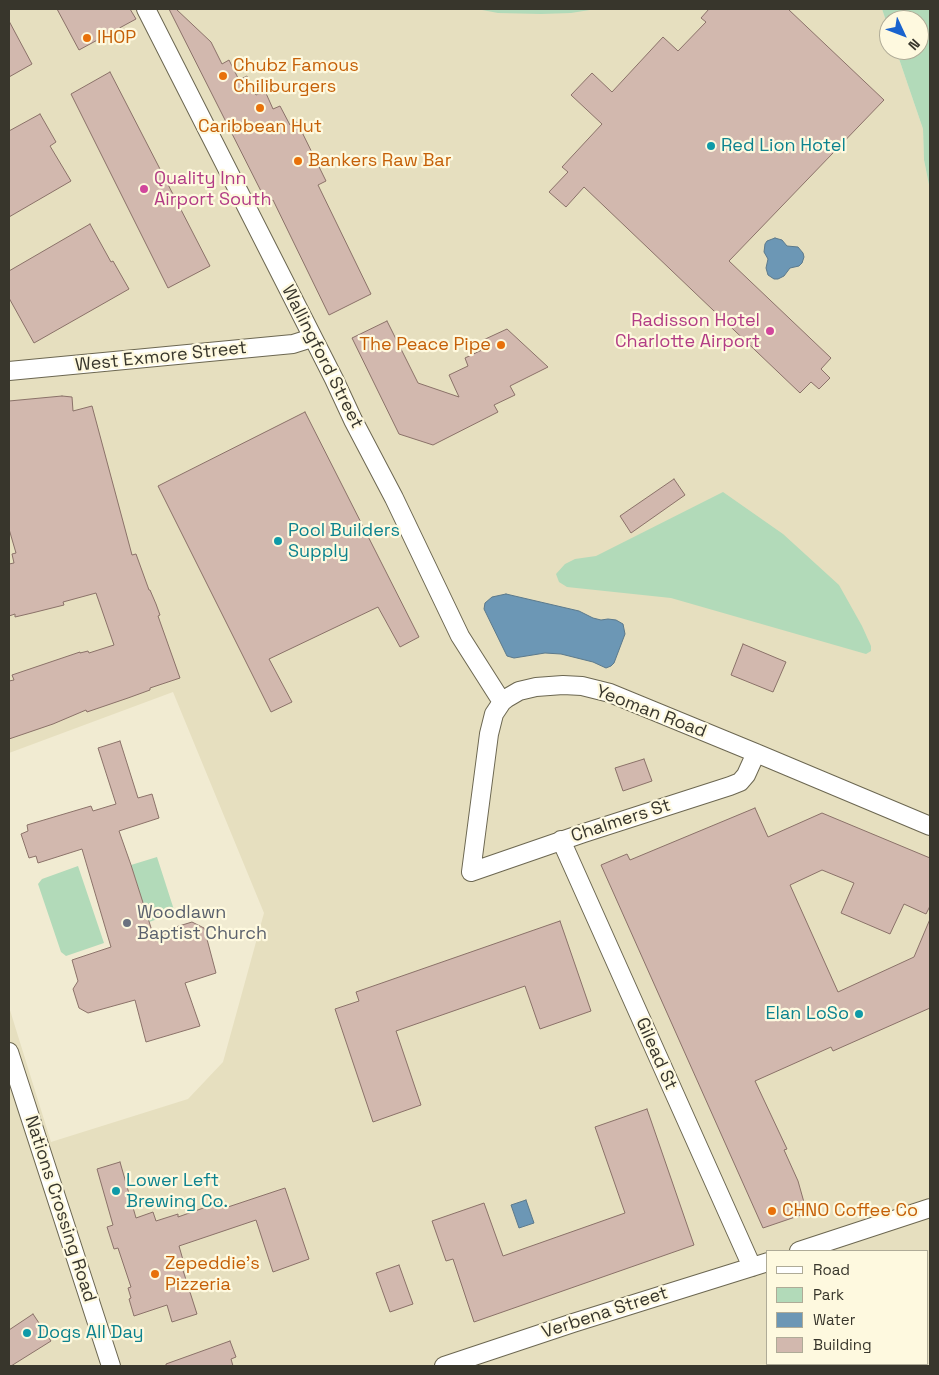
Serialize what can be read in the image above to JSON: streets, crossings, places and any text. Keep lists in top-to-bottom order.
{
  "streets": {
    "street": [
      "West Exmore Street",
      "Wallingford Street",
      "Yeoman Road",
      "Chalmers St",
      "Gilead St",
      "Nations Crossing Road",
      "Verbena Street"
    ]
  },
  "crossings": [
    ["West Exmore Street", "Wallingford Street"],
    ["Wallingford Street", "Yeoman Road"],
    ["Wallingford Street", "Chalmers St"],
    ["Yeoman Road", "Chalmers St"],
    ["Chalmers St", "Gilead St"],
    ["Gilead St", "Verbena Street"]
  ],
  "places": [
    "IHOP",
    "Chubz Famous Chiliburgers",
    "Caribbean Hut",
    "Red Lion Hotel",
    "Bankers Raw Bar",
    "Quality Inn Airport South",
    "Radisson Hotel Charlotte Airport",
    "The Peace Pipe",
    "Pool Builders Supply",
    "Woodlawn Baptist Church",
    "Elan LoSo",
    "Lower Left Brewing Co.",
    "CHNO Coffee Co",
    "Zepeddie's Pizzeria",
    "Dogs All Day"
  ],
  "legend": [
    "Road",
    "Park",
    "Water",
    "Building"
  ],
  "north": "bottom right"
}
